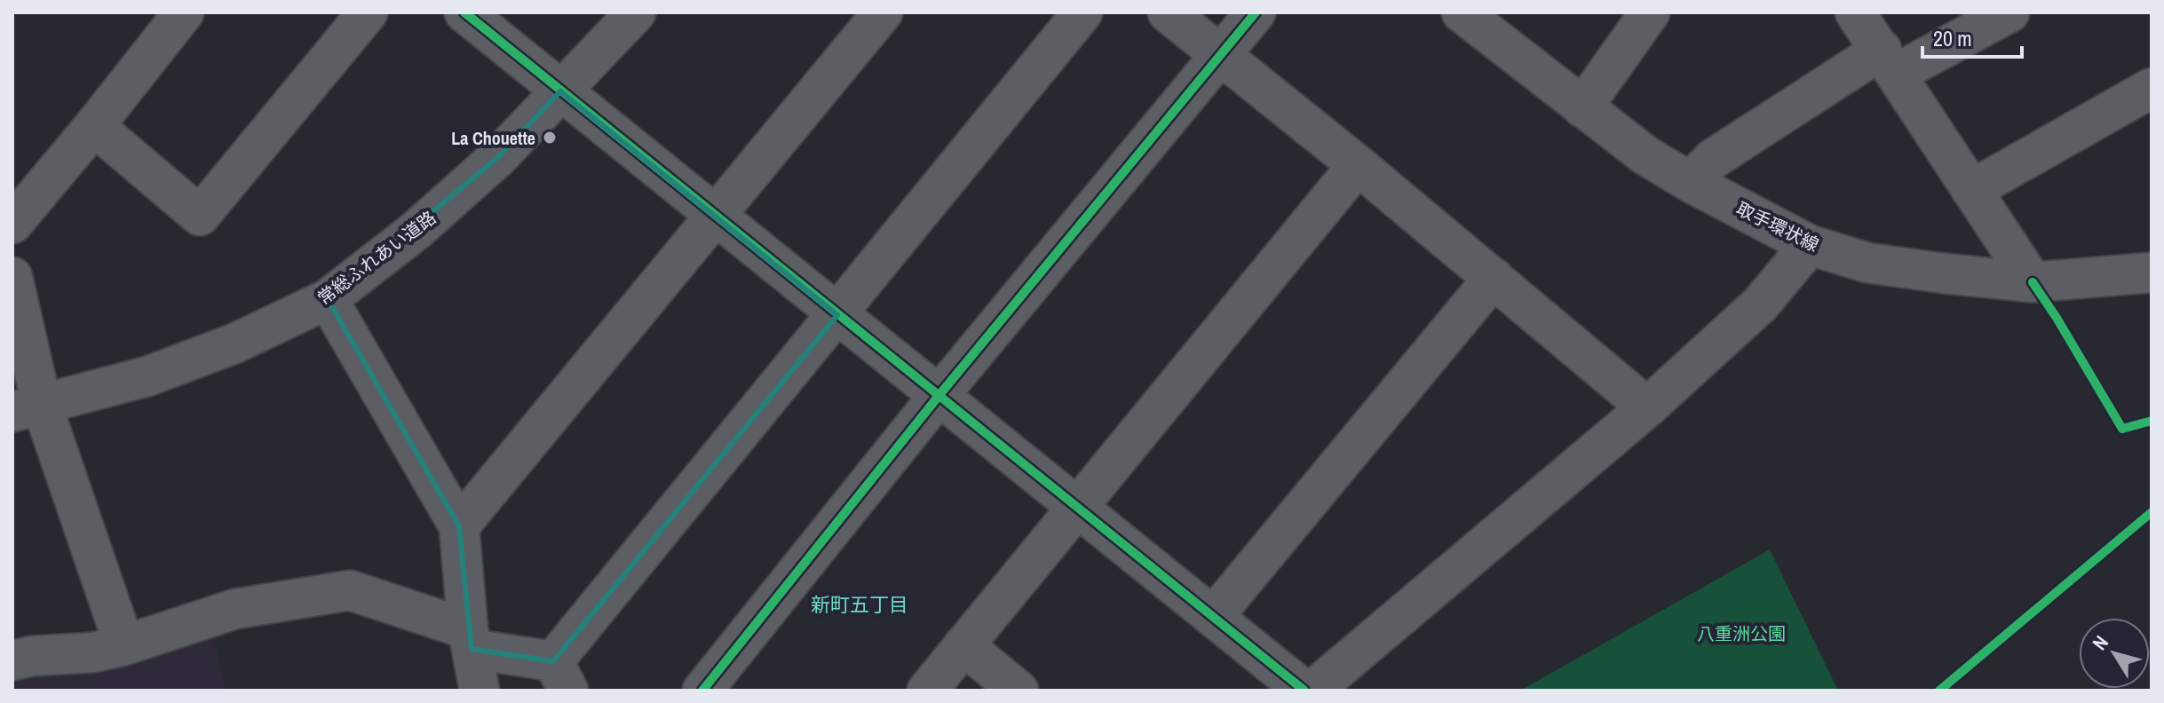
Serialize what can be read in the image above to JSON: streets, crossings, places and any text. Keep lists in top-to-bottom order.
{
  "streets": {
    "street": ["取手環状線", "常総ふれあい道路"]
  },
  "districts": ["新町五丁目"],
  "parks": ["八重洲公園"],
  "places": ["La Chouette"],
  "scale_bar": "20 m",
  "north": "top left"
}
